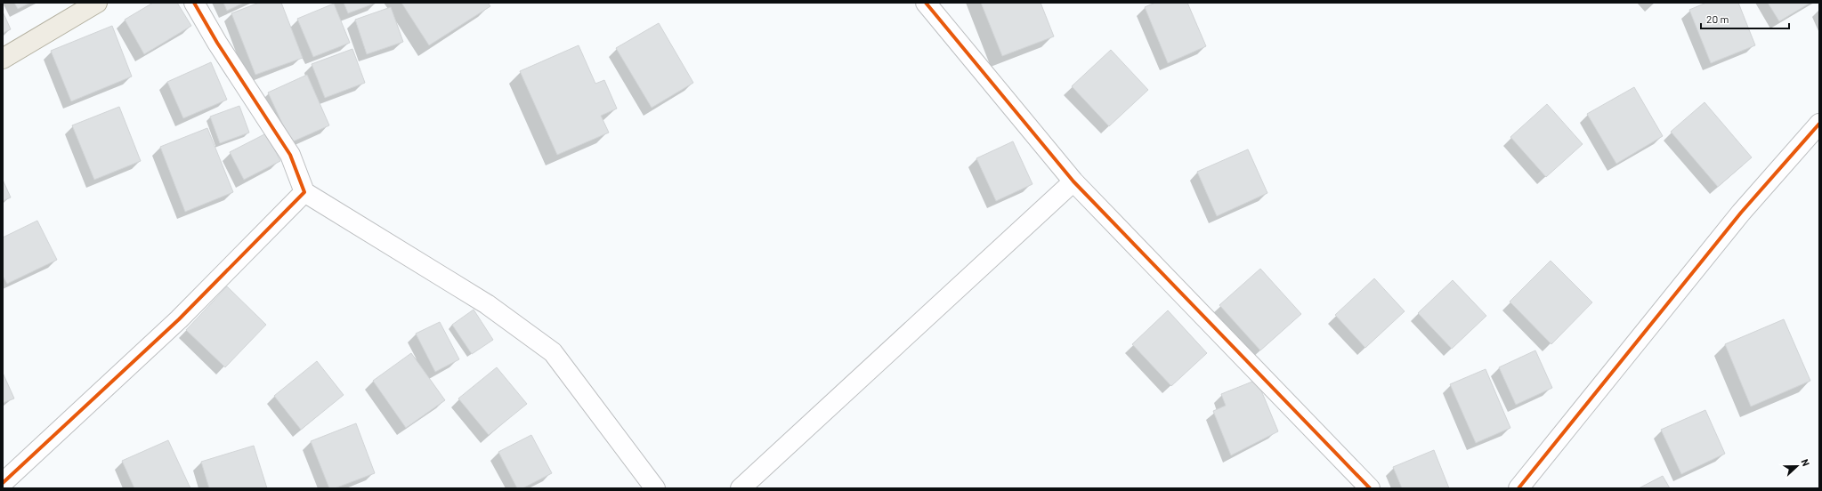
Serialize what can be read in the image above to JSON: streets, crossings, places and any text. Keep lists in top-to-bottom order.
{
  "scale_bar": "20 m",
  "north": "right"
}
